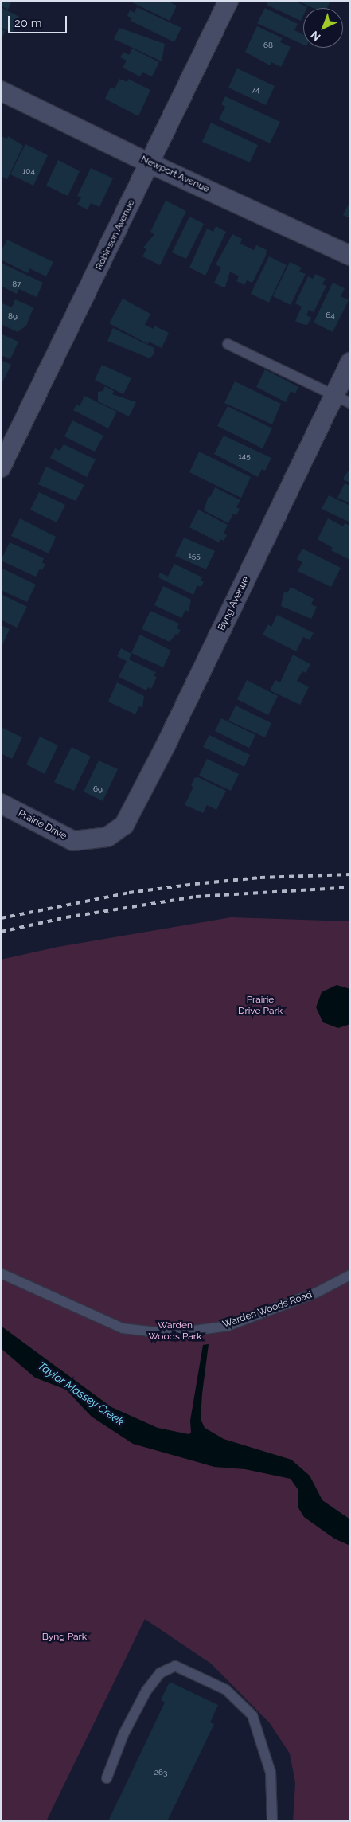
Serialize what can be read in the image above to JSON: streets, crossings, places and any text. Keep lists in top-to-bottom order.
{
  "streets": {
    "street": [
      "Newport Avenue",
      "Robinson Avenue",
      "Byng Avenue",
      "Prairie Drive"
    ],
    "lane": ["Warden Woods Road"]
  },
  "crossings": [
    ["Newport Avenue", "Robinson Avenue"],
    ["Byng Avenue", "Prairie Drive"]
  ],
  "water": ["Taylor Massey Creek"],
  "parks": ["Prairie Drive Park", "Warden Woods Park", "Byng Park"],
  "house_numbers": [
    "68",
    "74",
    "104",
    "87",
    "64",
    "89",
    "145",
    "155",
    "69",
    "263"
  ],
  "scale_bar": "20 m",
  "north": "bottom left"
}
